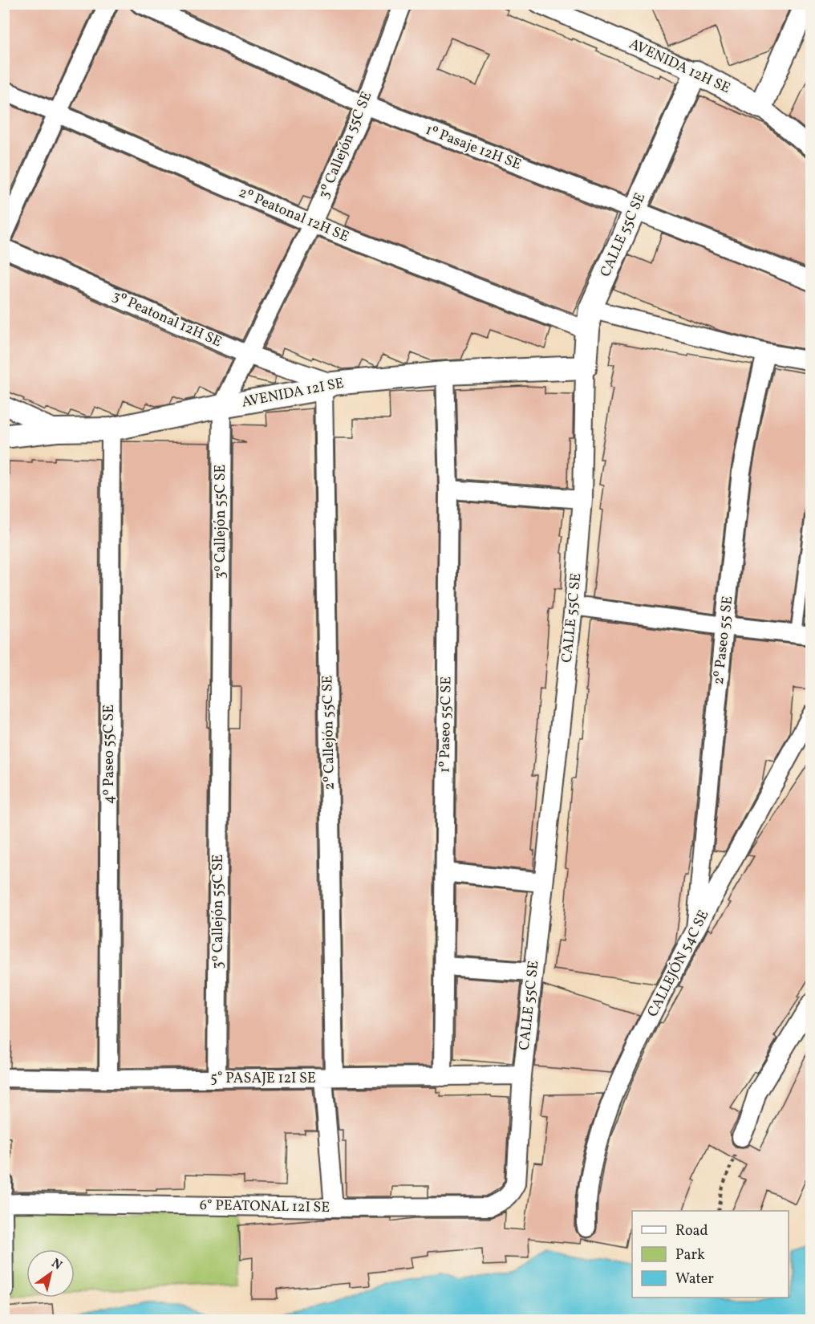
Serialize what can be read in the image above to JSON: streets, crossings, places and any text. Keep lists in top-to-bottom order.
{
  "streets": {
    "street": [
      "AVENIDA 12H SE",
      "3º Callejón 55C SE",
      "1º Pasaje 12H SE",
      "2º Peatonal 12H SE",
      "CALLE 55C SE",
      "3º Peatonal 12H SE",
      "AVENIDA 12I SE",
      "2º Paseo 55 SE",
      "1º Paseo 55C SE",
      "2º Callejón 55C SE",
      "4º Paseo 55C SE",
      "CALLEJÓN 54C SE",
      "5° PASAJE 12I SE",
      "6° PEATONAL 12I SE"
    ]
  },
  "crossings": [
    ["AVENIDA 12H SE", "CALLE 55C SE"],
    ["3º Callejón 55C SE", "1º Pasaje 12H SE"],
    ["3º Callejón 55C SE", "2º Peatonal 12H SE"],
    ["3º Callejón 55C SE", "3º Peatonal 12H SE"],
    ["3º Callejón 55C SE", "AVENIDA 12I SE"],
    ["3º Callejón 55C SE", "5° PASAJE 12I SE"],
    ["1º Pasaje 12H SE", "CALLE 55C SE"],
    ["2º Peatonal 12H SE", "CALLE 55C SE"],
    ["2º Peatonal 12H SE", "2º Paseo 55 SE"],
    ["CALLE 55C SE", "AVENIDA 12I SE"],
    ["CALLE 55C SE", "5° PASAJE 12I SE"],
    ["CALLE 55C SE", "6° PEATONAL 12I SE"],
    ["3º Peatonal 12H SE", "AVENIDA 12I SE"],
    ["3º Peatonal 12H SE", "2º Callejón 55C SE"],
    ["AVENIDA 12I SE", "1º Paseo 55C SE"],
    ["AVENIDA 12I SE", "2º Callejón 55C SE"],
    ["AVENIDA 12I SE", "4º Paseo 55C SE"],
    ["2º Paseo 55 SE", "CALLEJÓN 54C SE"],
    ["1º Paseo 55C SE", "5° PASAJE 12I SE"],
    ["2º Callejón 55C SE", "5° PASAJE 12I SE"],
    ["2º Callejón 55C SE", "6° PEATONAL 12I SE"],
    ["4º Paseo 55C SE", "5° PASAJE 12I SE"]
  ],
  "legend": ["Road", "Park", "Water"],
  "north": "top right"
}
